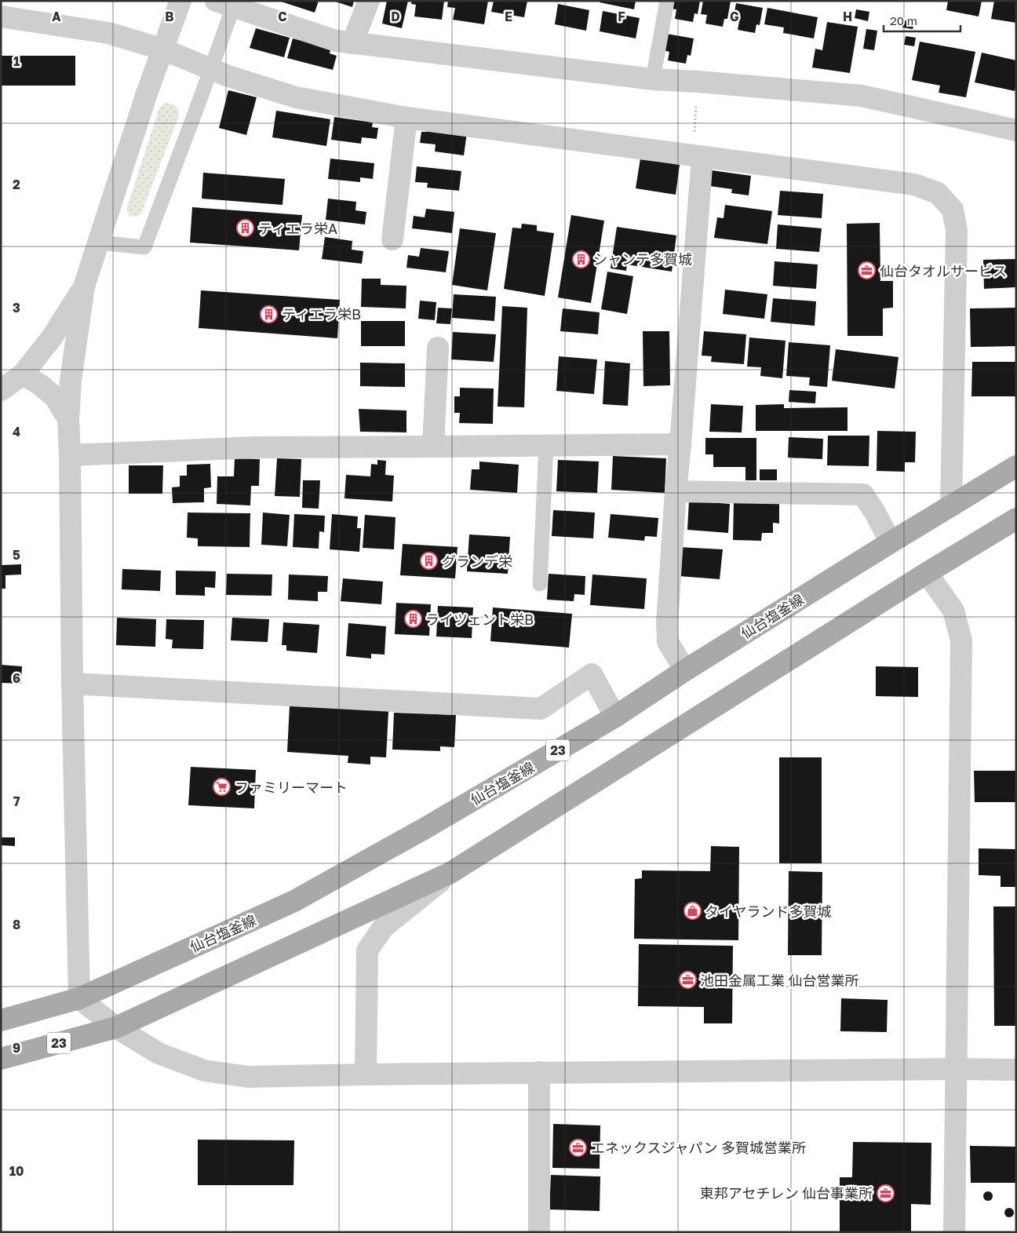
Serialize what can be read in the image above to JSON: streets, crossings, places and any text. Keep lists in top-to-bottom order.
{
  "streets": {
    "main road": ["仙台塩釜線", "23"]
  },
  "places": {
    "building": [
      "ティエラ栄A",
      "シャンテ多賀城",
      "ティエラ栄B",
      "グランデ栄",
      "ライツェント栄B"
    ],
    "office": [
      "仙台タオルサービス",
      "池田金属工業 仙台営業所",
      "エネックスジャパン 多賀城営業所",
      "東邦アセチレン 仙台事業所"
    ],
    "supermarket": ["ファミリーマート"],
    "shop": ["タイヤランド多賀城"]
  },
  "scale_bar": "20 m",
  "grid": {
    "columns": [
      "A",
      "B",
      "C",
      "D",
      "E",
      "F",
      "G",
      "H"
    ],
    "rows": [
      "1",
      "2",
      "3",
      "4",
      "5",
      "6",
      "7",
      "8",
      "9",
      "10"
    ]
  }
}
